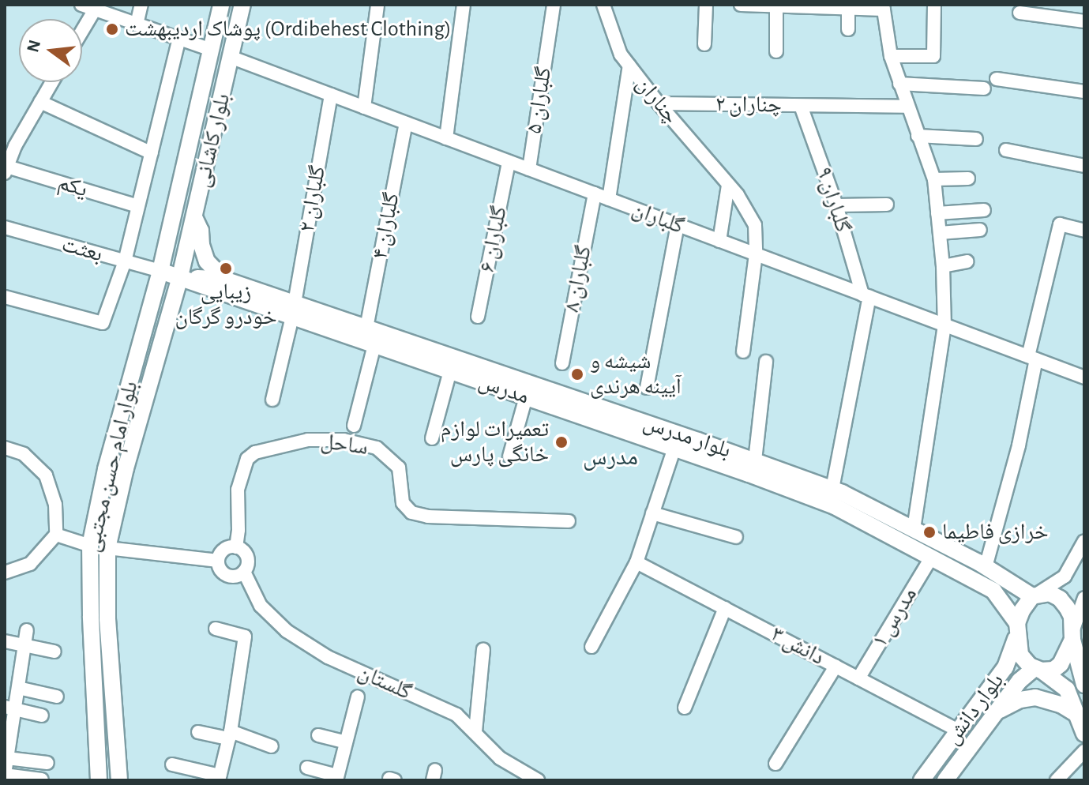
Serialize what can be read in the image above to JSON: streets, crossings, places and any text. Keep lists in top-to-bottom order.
{
  "streets": {
    "main road": [
      "بلوار کاشانی",
      "مدرس",
      "بلوار مدرس",
      "بلوار امام حسن مجتبی",
      "بلوار دانش"
    ],
    "street": [
      "گلباران ۵",
      "چناران",
      "۲ چناران",
      "یکم",
      "گلباران ۲",
      "۹ گلباران",
      "گلباران",
      "گلباران ۴",
      "گلباران ۶",
      "بعثت",
      "گلباران ۸",
      "ساحل",
      "مدرس ۱",
      "دانش ۳",
      "گلستان"
    ]
  },
  "crossings": [
    ["گلباران ۵", "گلباران"],
    ["چناران", "۲ چناران"],
    ["چناران", "گلباران"],
    ["۲ چناران", "۹ گلباران"],
    ["بلوار کاشانی", "گلباران"],
    ["بلوار کاشانی", "بعثت"],
    ["بلوار کاشانی", "مدرس"],
    ["بلوار کاشانی", "بلوار مدرس"],
    ["بلوار کاشانی", "بلوار امام حسن مجتبی"],
    ["گلباران ۲", "گلباران"],
    ["گلباران ۲", "مدرس"],
    ["گلباران ۲", "بلوار مدرس"],
    ["۹ گلباران", "گلباران"],
    ["گلباران", "گلباران ۴"],
    ["گلباران", "گلباران ۶"],
    ["گلباران", "گلباران ۸"],
    ["گلباران ۴", "بلوار مدرس"],
    ["بعثت", "بلوار امام حسن مجتبی"],
    ["مدرس", "بلوار مدرس"],
    ["مدرس", "بلوار امام حسن مجتبی"],
    ["مدرس", "مدرس ۱"],
    ["مدرس", "بلوار دانش"],
    ["بلوار مدرس", "بلوار امام حسن مجتبی"],
    ["بلوار مدرس", "بلوار دانش"],
    ["ساحل", "گلستان"],
    ["مدرس ۱", "دانش ۳"],
    ["دانش ۳", "بلوار دانش"]
  ],
  "districts": ["مدرس"],
  "places": [
    "پوشاک اردیبهشت (Ordibehest Clothing)",
    "زیبایی خودرو گرگان",
    "شیشه و آیینه هرندی",
    "تعمیرات لوازم خانگی پارس",
    "خرازی فاطیما"
  ],
  "north": "left"
}
